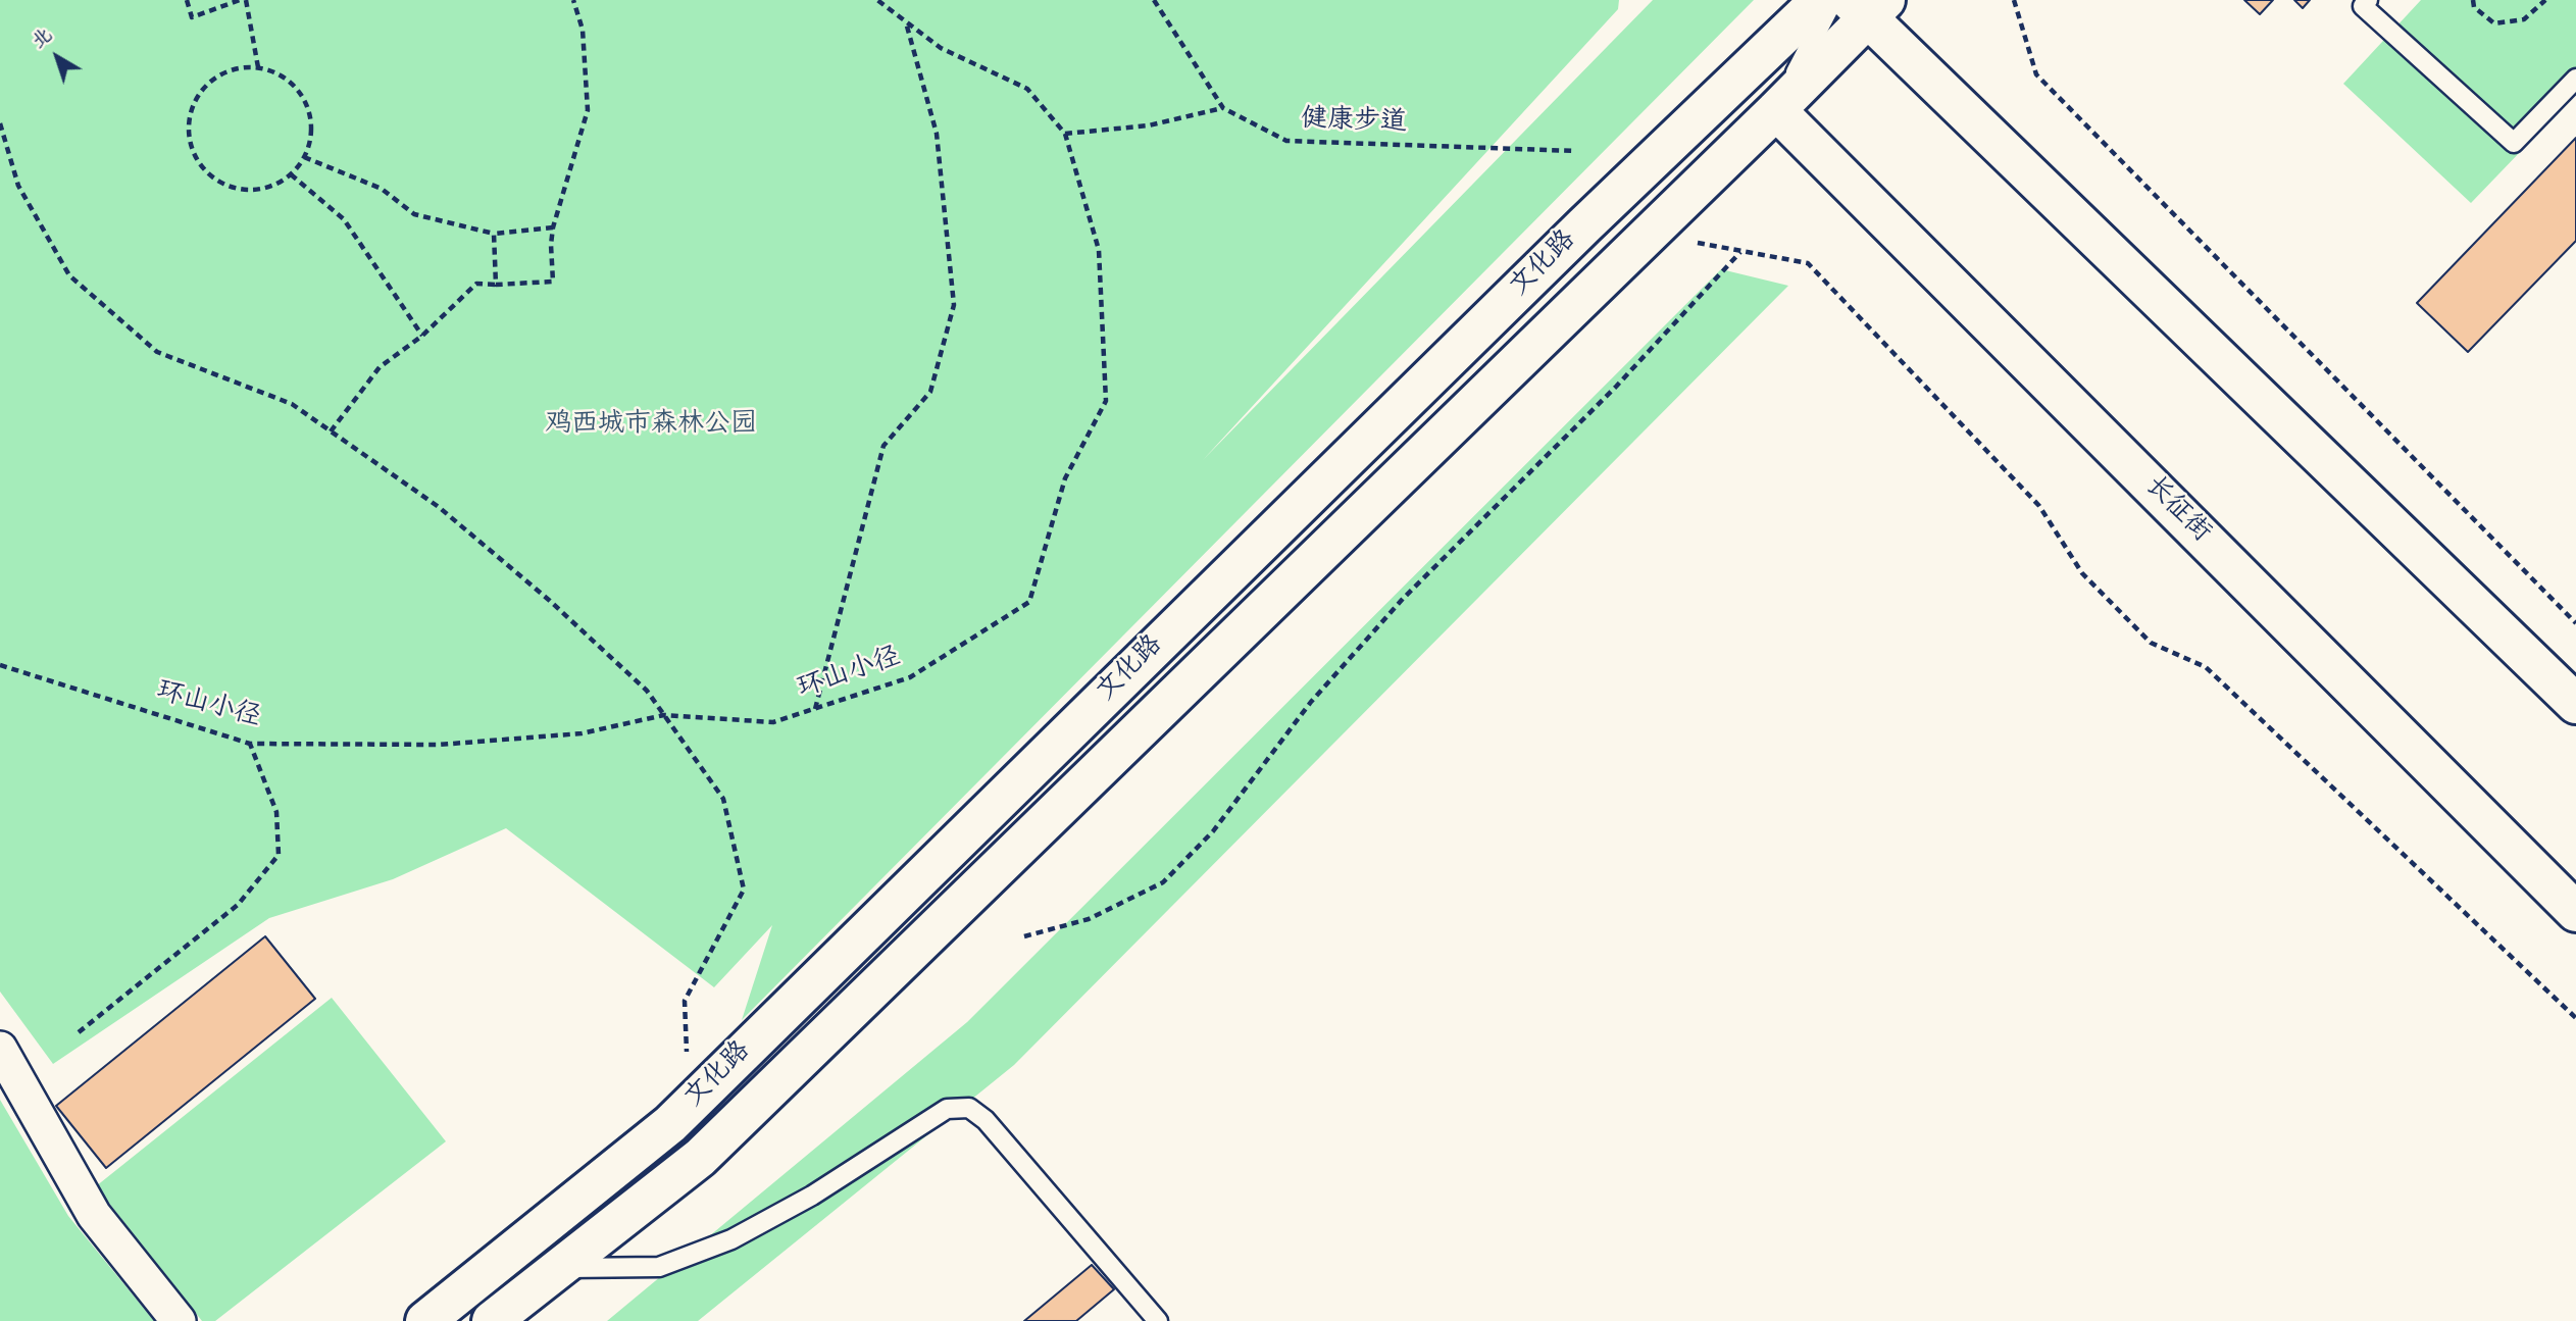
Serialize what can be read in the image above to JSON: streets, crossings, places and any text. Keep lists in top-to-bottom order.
{
  "streets": {
    "main road": ["文化路", "长征街"],
    "path": ["健康步道", "环山小径"]
  },
  "crossings": [
    ["文化路", "长征街"]
  ],
  "parks": ["鸡西城市森林公园"],
  "north": "top left"
}
